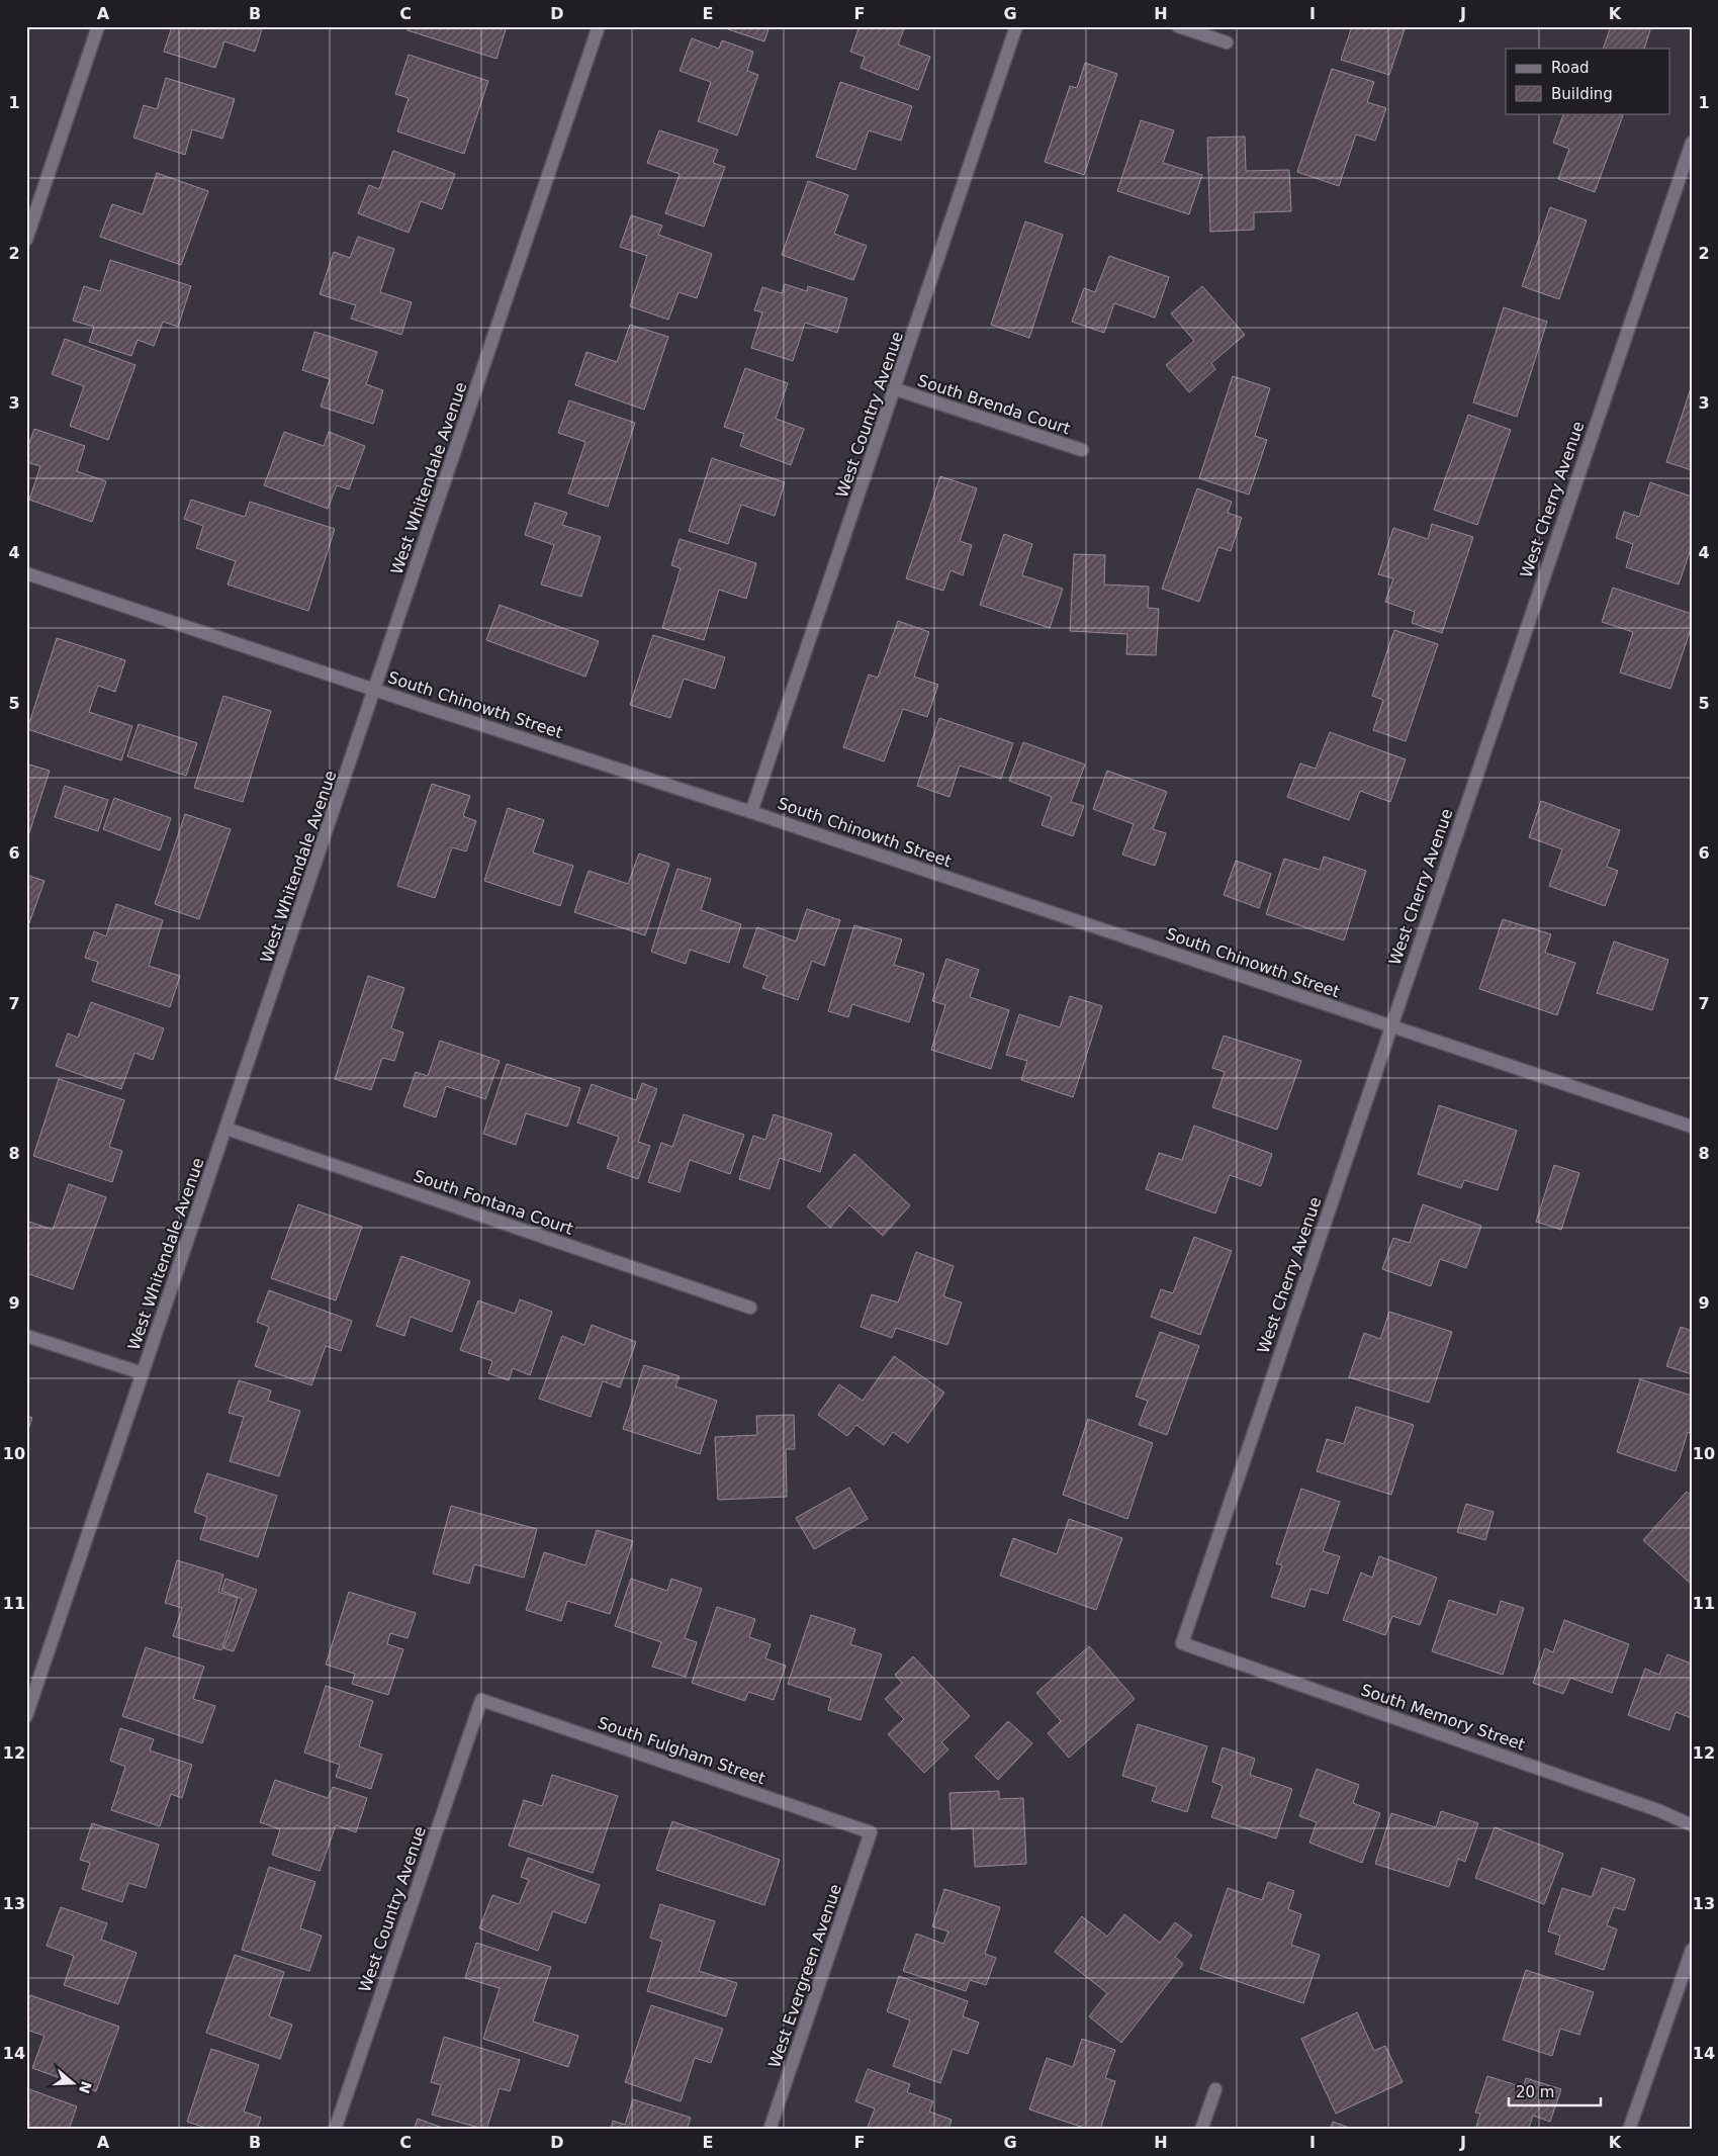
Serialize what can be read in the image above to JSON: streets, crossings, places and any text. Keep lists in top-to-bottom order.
{
  "streets": {
    "street": [
      "South Brenda Court",
      "West Country Avenue",
      "West Whitendale Avenue",
      "West Cherry Avenue",
      "South Chinowth Street",
      "South Fontana Court",
      "South Memory Street",
      "South Fulgham Street",
      "West Evergreen Avenue"
    ]
  },
  "crossings": [
    ["South Brenda Court", "West Country Avenue"],
    ["West Country Avenue", "South Chinowth Street"],
    ["West Country Avenue", "South Fulgham Street"],
    ["West Whitendale Avenue", "South Chinowth Street"],
    ["West Whitendale Avenue", "South Fontana Court"],
    ["West Cherry Avenue", "South Chinowth Street"],
    ["West Cherry Avenue", "South Memory Street"],
    ["South Fulgham Street", "West Evergreen Avenue"]
  ],
  "legend": ["Road", "Building"],
  "scale_bar": "20 m",
  "north": "right",
  "grid": {
    "columns": [
      "A",
      "B",
      "C",
      "D",
      "E",
      "F",
      "G",
      "H",
      "I",
      "J",
      "K"
    ],
    "rows": [
      "1",
      "2",
      "3",
      "4",
      "5",
      "6",
      "7",
      "8",
      "9",
      "10",
      "11",
      "12",
      "13",
      "14"
    ]
  }
}
